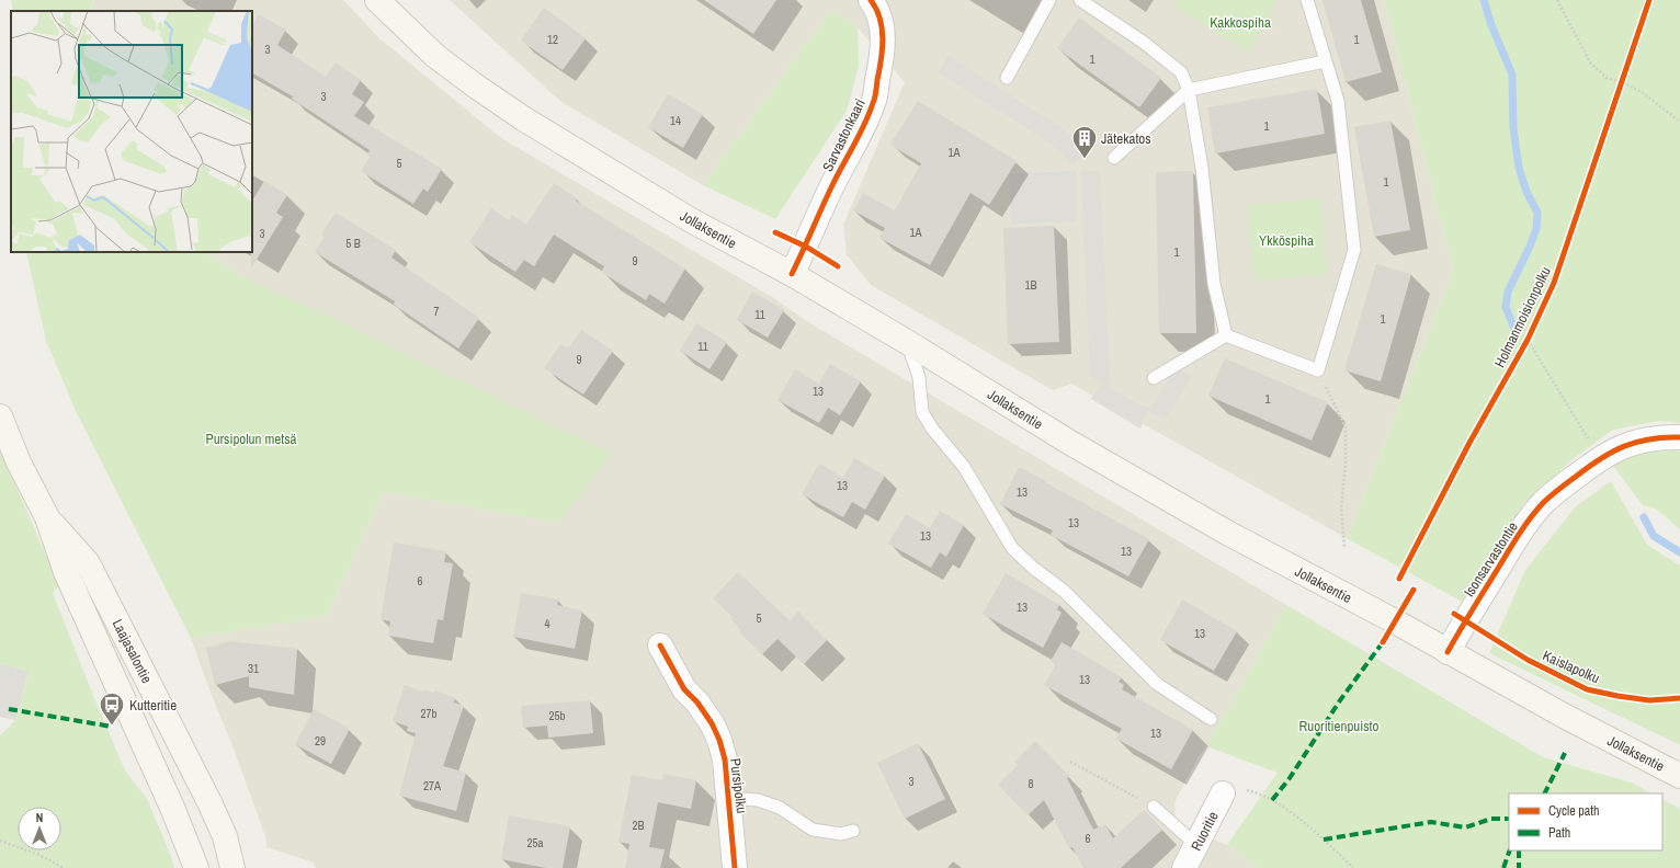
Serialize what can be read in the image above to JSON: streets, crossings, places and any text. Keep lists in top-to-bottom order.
{
  "streets": {
    "main road": ["Jollaksentie", "Laajasalontie"],
    "street": [
      "Sarvastonkaari",
      "Isonsarvastontie",
      "Pursipolku",
      "Ruoritie"
    ],
    "cycle path": ["Holmanmoisionpolku", "Kaislapolku"]
  },
  "crossings": [
    ["Sarvastonkaari", "Jollaksentie"],
    ["Jollaksentie", "Isonsarvastontie"]
  ],
  "parks": [
    "Kakkospiha",
    "Ykköspiha",
    "Pursipolun metsä",
    "Ruoritienpuisto"
  ],
  "places": {
    "building": ["Jätekatos"],
    "bus stop": ["Kutteritie"]
  },
  "house_numbers": [
    "12",
    "1",
    "3",
    "1",
    "3",
    "14",
    "1",
    "1A",
    "5",
    "1",
    "1A",
    "3",
    "5 B",
    "1",
    "9",
    "1B",
    "7",
    "11",
    "1",
    "11",
    "9",
    "13",
    "1",
    "13",
    "13",
    "13",
    "13",
    "13",
    "6",
    "13",
    "5",
    "4",
    "13",
    "31",
    "13",
    "27b",
    "25b",
    "13",
    "29",
    "3",
    "8",
    "27A",
    "2B",
    "6",
    "25a"
  ],
  "legend": ["Cycle path", "Path"],
  "north": "top"
}
